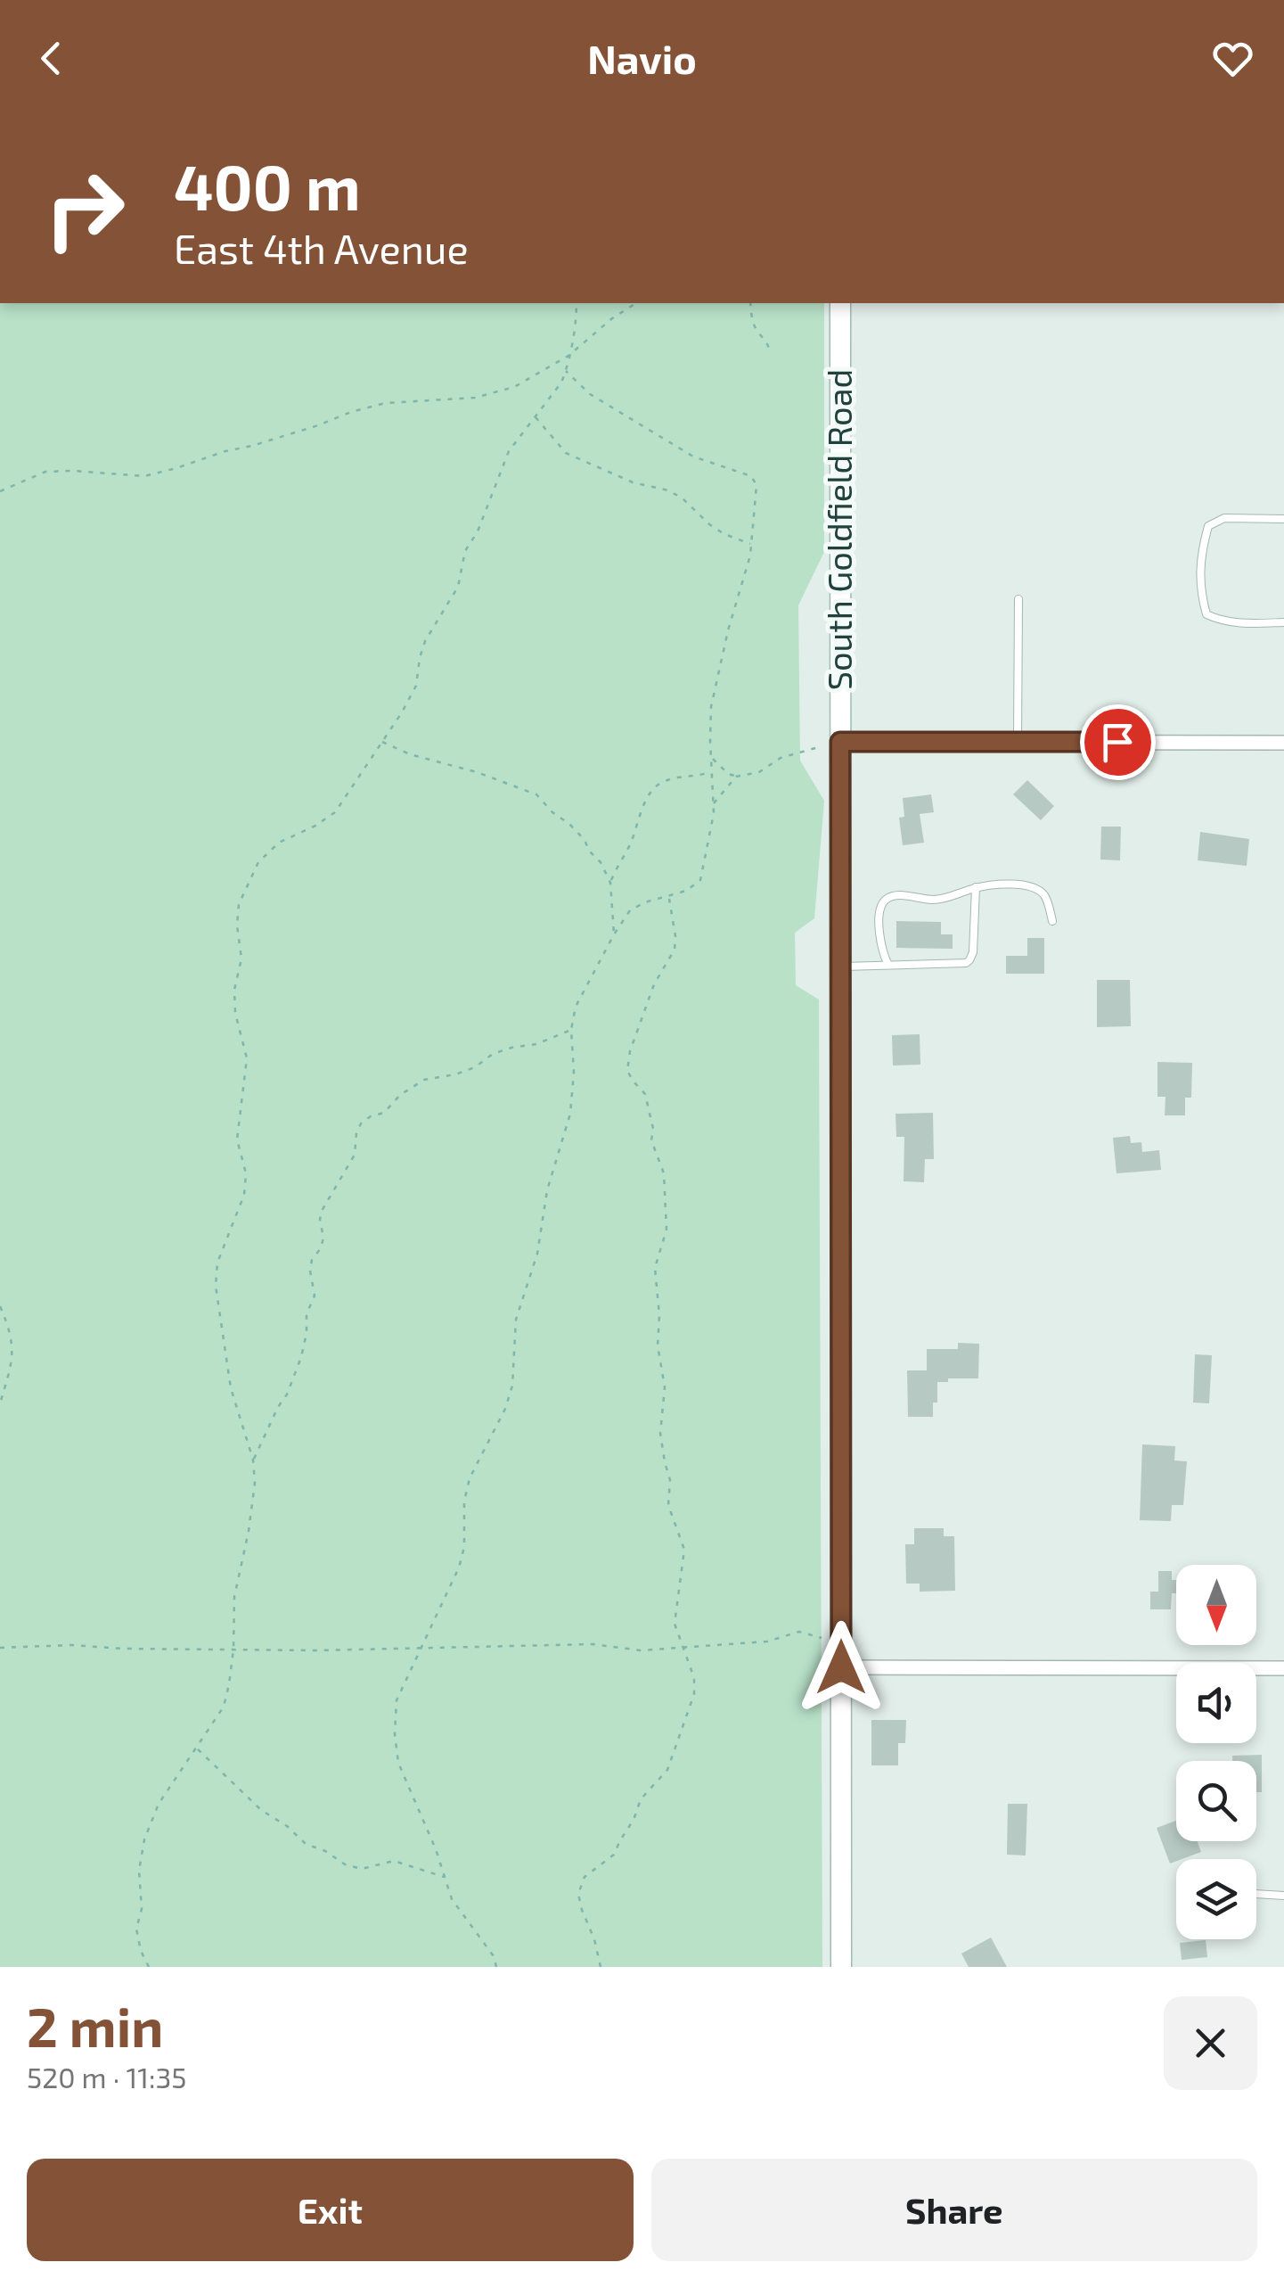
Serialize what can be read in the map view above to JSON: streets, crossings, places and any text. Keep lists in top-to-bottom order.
{
  "streets": {
    "main road": ["South Goldfield Road"]
  },
  "north": "bottom",
  "page": {
    "header": "Navio",
    "turn": ["400 m", "East 4th Avenue"],
    "heading": ["2 min", "520 m · 11:35"],
    "buttons": ["Exit", "Share"]
  }
}
